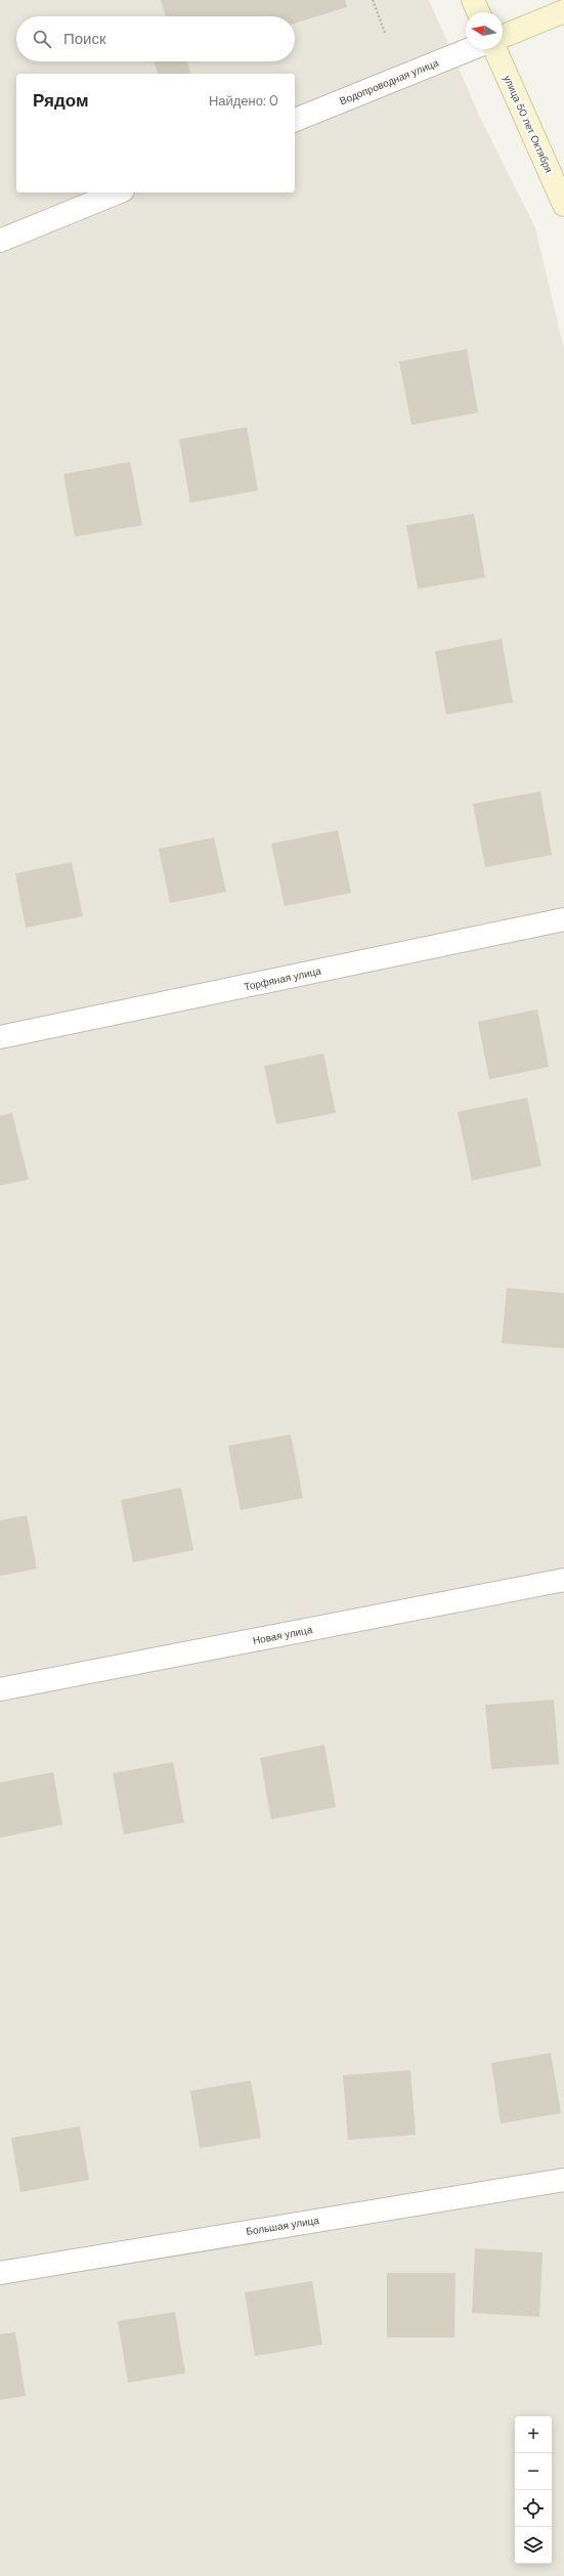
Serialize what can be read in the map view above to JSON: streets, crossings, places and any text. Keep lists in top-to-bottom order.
{
  "streets": {
    "main road": ["улица 50 лет Октября"],
    "street": [
      "Водопроводная улица",
      "Торфяная улица",
      "Новая улица",
      "Большая улица"
    ]
  },
  "north": "left",
  "page": {
    "search": "Поиск",
    "heading": ["Рядом", "Найдено: 0"],
    "map_buttons": ["+", "−"]
  }
}
